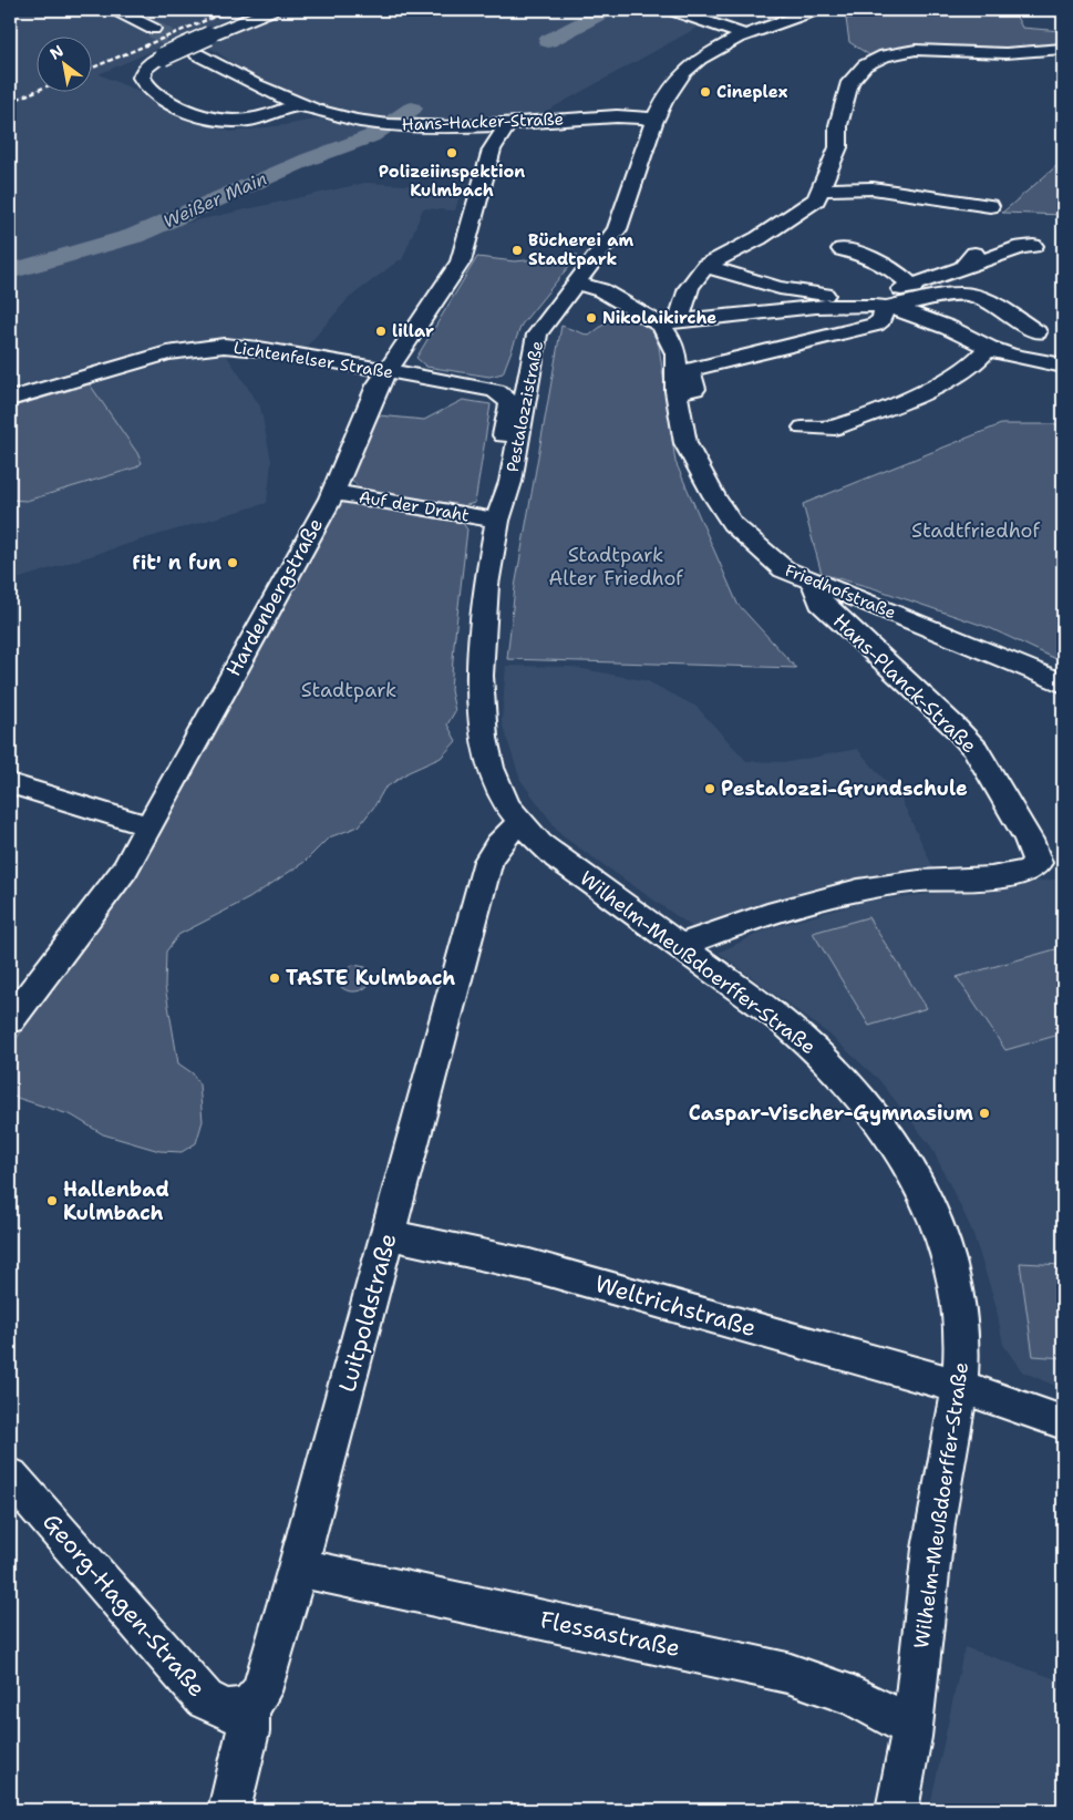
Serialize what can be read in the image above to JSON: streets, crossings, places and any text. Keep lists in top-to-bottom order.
{
  "streets": {
    "street": [
      "Hans-Hacker-Straße",
      "Lichtenfelser Straße",
      "Pestalozzistraße",
      "Auf der Draht",
      "Friedhofstraße",
      "Hardenbergstraße",
      "Hans-Planck-Straße",
      "Wilhelm-Meußdoerffer-Straße",
      "Weltrichstraße",
      "Luitpoldstraße",
      "Georg-Hagen-Straße",
      "Flessastraße"
    ]
  },
  "crossings": [
    ["Hans-Hacker-Straße", "Pestalozzistraße"],
    ["Hans-Hacker-Straße", "Hardenbergstraße"],
    ["Lichtenfelser Straße", "Pestalozzistraße"],
    ["Lichtenfelser Straße", "Hardenbergstraße"],
    ["Pestalozzistraße", "Auf der Draht"],
    ["Pestalozzistraße", "Wilhelm-Meußdoerffer-Straße"],
    ["Pestalozzistraße", "Luitpoldstraße"],
    ["Auf der Draht", "Hardenbergstraße"],
    ["Friedhofstraße", "Hans-Planck-Straße"],
    ["Hans-Planck-Straße", "Wilhelm-Meußdoerffer-Straße"],
    ["Wilhelm-Meußdoerffer-Straße", "Weltrichstraße"],
    ["Wilhelm-Meußdoerffer-Straße", "Luitpoldstraße"],
    ["Wilhelm-Meußdoerffer-Straße", "Flessastraße"],
    ["Weltrichstraße", "Luitpoldstraße"],
    ["Luitpoldstraße", "Georg-Hagen-Straße"],
    ["Luitpoldstraße", "Flessastraße"]
  ],
  "water": ["Weißer Main"],
  "parks": ["Stadtfriedhof", "Stadtpark Alter Friedhof", "Stadtpark"],
  "places": [
    "Cineplex",
    "Polizeiinspektion Kulmbach",
    "Bücherei am Stadtpark",
    "Nikolaikirche",
    "lillar",
    "fit' n fun",
    "Pestalozzi-Grundschule",
    "TASTE Kulmbach",
    "Caspar-Vischer-Gymnasium",
    "Hallenbad Kulmbach"
  ],
  "north": "top left"
}
